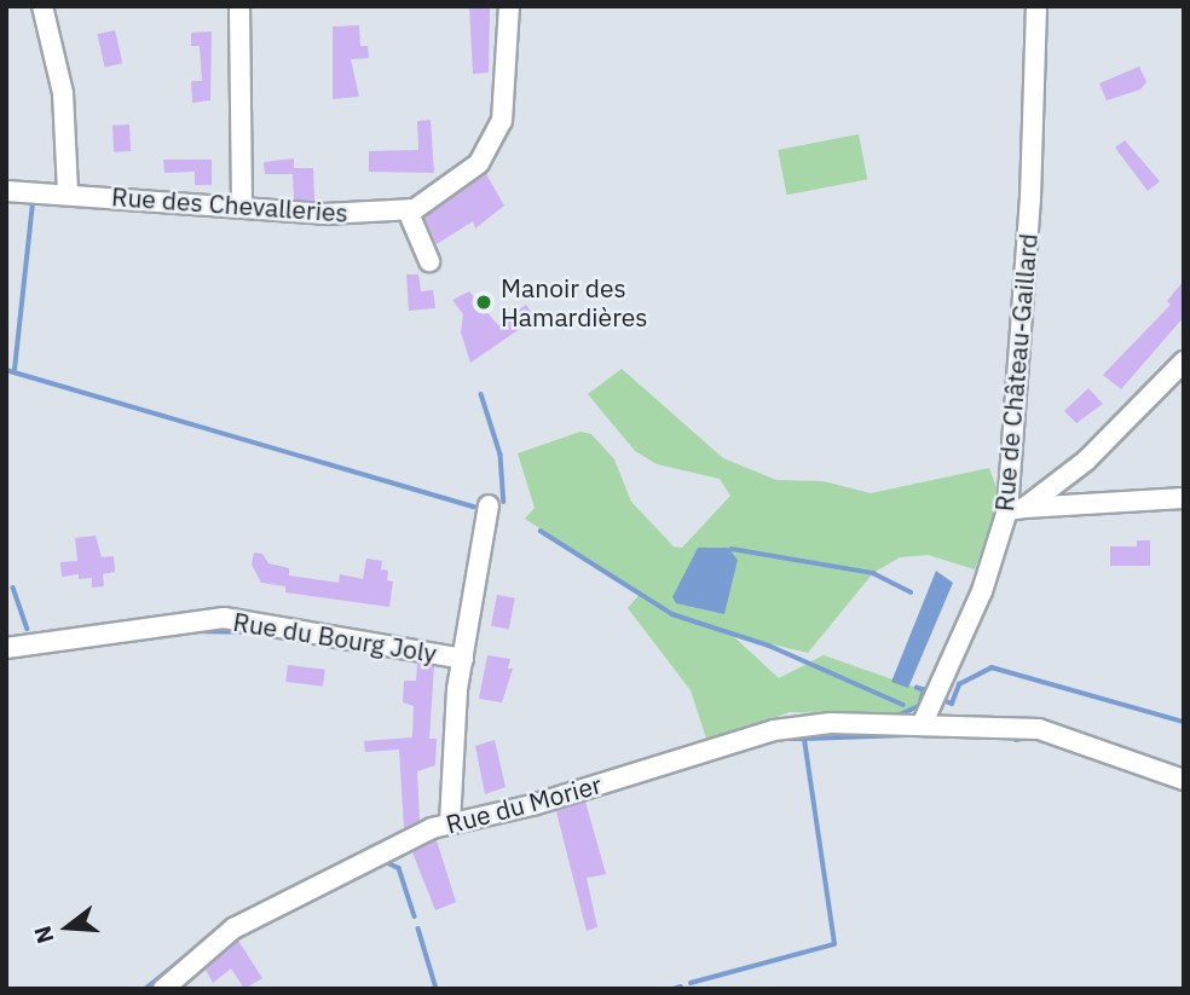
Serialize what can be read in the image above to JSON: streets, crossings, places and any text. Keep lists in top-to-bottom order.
{
  "streets": {
    "street": [
      "Rue des Chevalleries",
      "Rue de Château-Gaillard",
      "Rue du Bourg Joly",
      "Rue du Morier"
    ]
  },
  "crossings": [
    ["Rue de Château-Gaillard", "Rue du Morier"]
  ],
  "places": ["Manoir des Hamardières"],
  "north": "left"
}
